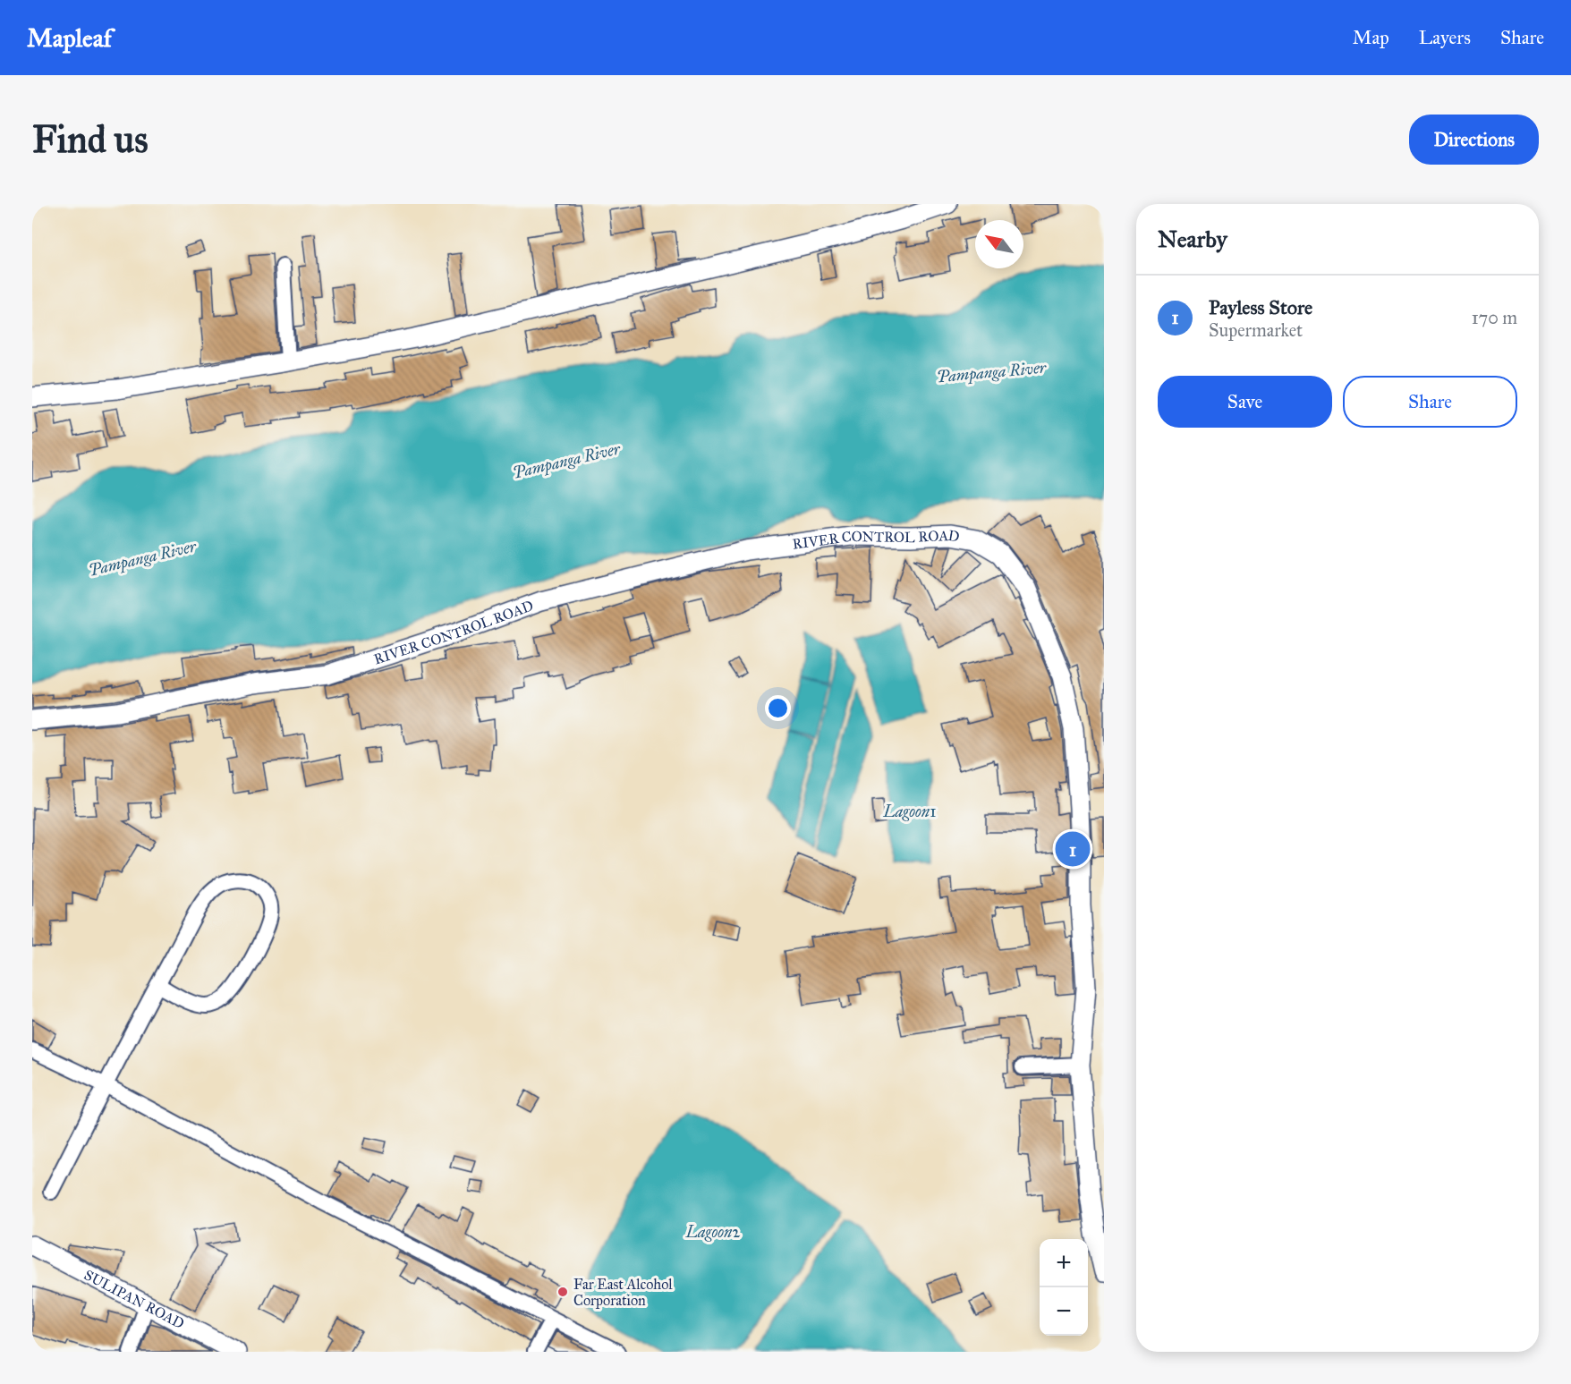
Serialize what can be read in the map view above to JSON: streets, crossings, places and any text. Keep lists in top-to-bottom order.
{
  "streets": {
    "street": ["RIVER CONTROL ROAD", "SULIPAN ROAD"]
  },
  "water": ["Pampanga River", "Lagoon1", "Lagoon2"],
  "places": ["Far East Alcohol Corporation"],
  "north": "top left",
  "page": {
    "header": "Mapleaf",
    "nav": ["Map", "Layers", "Share"],
    "buttons": [
      "Directions",
      ["Save", "Share"]
    ],
    "title": "Find us",
    "heading": "Nearby",
    "list": [
      {
        "mark": "1",
        "name": "Payless Store",
        "note": "Supermarket",
        "value": "170 m"
      }
    ],
    "pins": "1",
    "map_buttons": ["+", "−"]
  }
}
